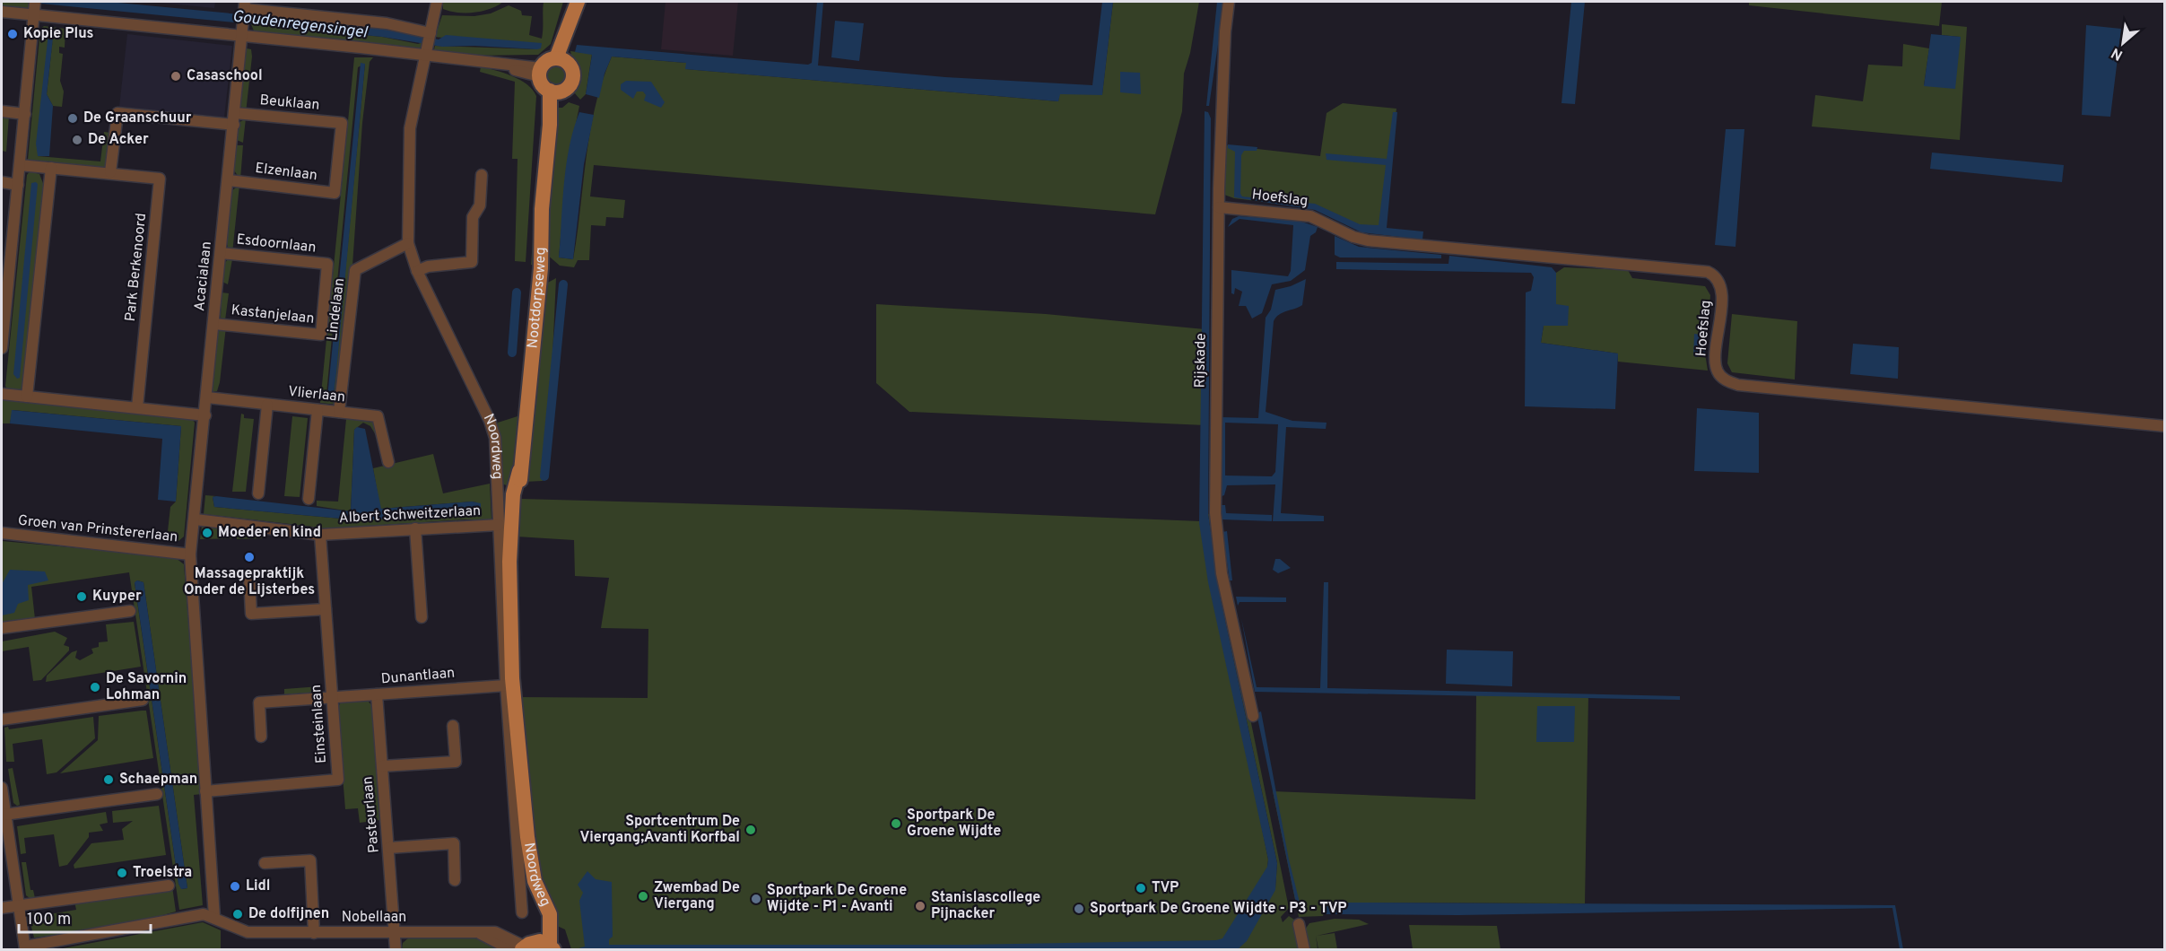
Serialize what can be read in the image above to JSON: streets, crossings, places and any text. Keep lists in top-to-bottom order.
{
  "streets": {
    "main road": ["Nootdorpseweg", "Noordweg"],
    "street": [
      "Beuklaan",
      "Elzenlaan",
      "Hoefslag",
      "Esdoornlaan",
      "Park Berkenoord",
      "Acacialaan",
      "Lindelaan",
      "Kastanjelaan",
      "Rijskade",
      "Vlierlaan",
      "Albert Schweitzerlaan",
      "Groen van Prinstererlaan",
      "Dunantlaan",
      "Einsteinlaan",
      "Pasteurlaan",
      "Nobellaan"
    ]
  },
  "crossings": [
    ["Beuklaan", "Elzenlaan"],
    ["Beuklaan", "Acacialaan"],
    ["Elzenlaan", "Acacialaan"],
    ["Hoefslag", "Rijskade"],
    ["Esdoornlaan", "Acacialaan"],
    ["Esdoornlaan", "Kastanjelaan"],
    ["Acacialaan", "Kastanjelaan"],
    ["Acacialaan", "Vlierlaan"],
    ["Acacialaan", "Albert Schweitzerlaan"],
    ["Acacialaan", "Groen van Prinstererlaan"],
    ["Nootdorpseweg", "Noordweg"],
    ["Lindelaan", "Vlierlaan"],
    ["Lindelaan", "Noordweg"],
    ["Noordweg", "Albert Schweitzerlaan"],
    ["Noordweg", "Dunantlaan"],
    ["Albert Schweitzerlaan", "Einsteinlaan"],
    ["Dunantlaan", "Einsteinlaan"],
    ["Dunantlaan", "Pasteurlaan"],
    ["Pasteurlaan", "Nobellaan"]
  ],
  "water": ["Goudenregensingel"],
  "places": [
    "Kopie Plus",
    "Casaschool",
    "De Graanschuur",
    "De Acker",
    "Moeder en kind",
    "Massagepraktijk Onder de Lijsterbes",
    "Kuyper",
    "De Savornin Lohman",
    "Schaepman",
    "Sportpark De Groene Wijdte",
    "Sportcentrum De Viergang;Avanti Korfbal",
    "Troelstra",
    "Lidl",
    "TVP",
    "Zwembad De Viergang",
    "Sportpark De Groene Wijdte - P1 - Avanti",
    "Stanislascollege Pijnacker",
    "Sportpark De Groene Wijdte - P3 - TVP",
    "De dolfijnen"
  ],
  "scale_bar": "100 m",
  "north": "bottom left"
}
